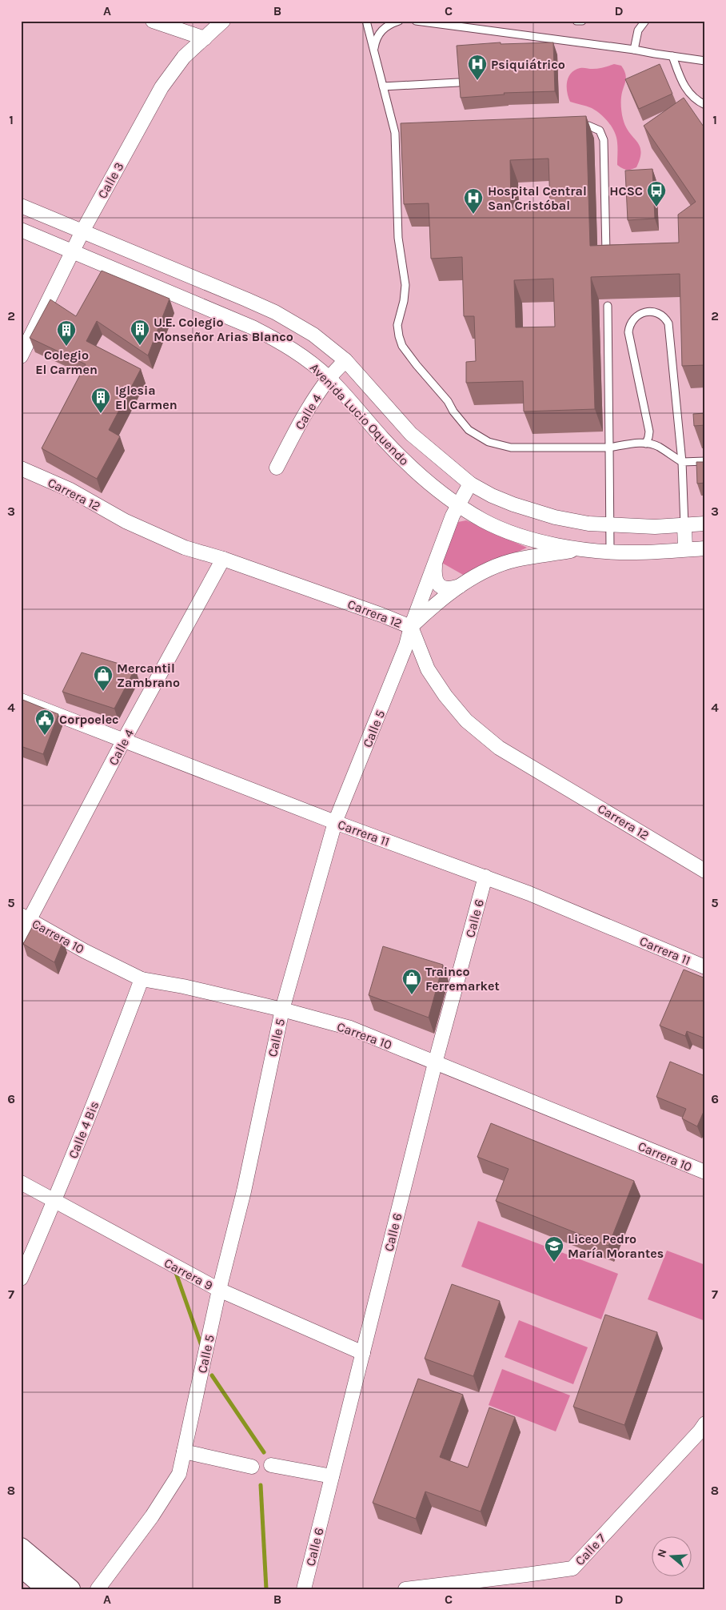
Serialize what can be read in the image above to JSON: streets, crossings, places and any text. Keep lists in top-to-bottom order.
{
  "streets": {
    "street": [
      "Calle 3",
      "Calle 4",
      "Avenida Lucio Oquendo",
      "Carrera 12",
      "Calle 5",
      "Carrera 11",
      "Calle 6",
      "Carrera 10",
      "Calle 4 Bis",
      "Carrera 9",
      "Calle 7"
    ]
  },
  "crossings": [
    ["Calle 3", "Avenida Lucio Oquendo"],
    ["Calle 4", "Avenida Lucio Oquendo"],
    ["Calle 4", "Carrera 12"],
    ["Calle 4", "Carrera 11"],
    ["Calle 4", "Carrera 10"],
    ["Avenida Lucio Oquendo", "Calle 5"],
    ["Carrera 12", "Calle 5"],
    ["Calle 5", "Carrera 11"],
    ["Calle 5", "Carrera 10"],
    ["Calle 5", "Carrera 9"],
    ["Carrera 11", "Calle 6"],
    ["Calle 6", "Carrera 10"],
    ["Calle 6", "Carrera 9"],
    ["Carrera 10", "Calle 4 Bis"],
    ["Calle 4 Bis", "Carrera 9"]
  ],
  "places": {
    "hospital": ["Psiquiátrico", "Hospital Central San Cristóbal"],
    "bus stop": ["HCSC"],
    "building": ["U.E. Colegio Monseñor Arias Blanco", "Colegio El Carmen", "Iglesia El Carmen"],
    "shop": ["Mercantil Zambrano", "Trainco Ferremarket"],
    "public building": ["Corpoelec"],
    "school or university": ["Liceo Pedro María Morantes"]
  },
  "north": "left",
  "grid": {
    "columns": [
      "A",
      "B",
      "C",
      "D"
    ],
    "rows": [
      "1",
      "2",
      "3",
      "4",
      "5",
      "6",
      "7",
      "8"
    ]
  }
}
